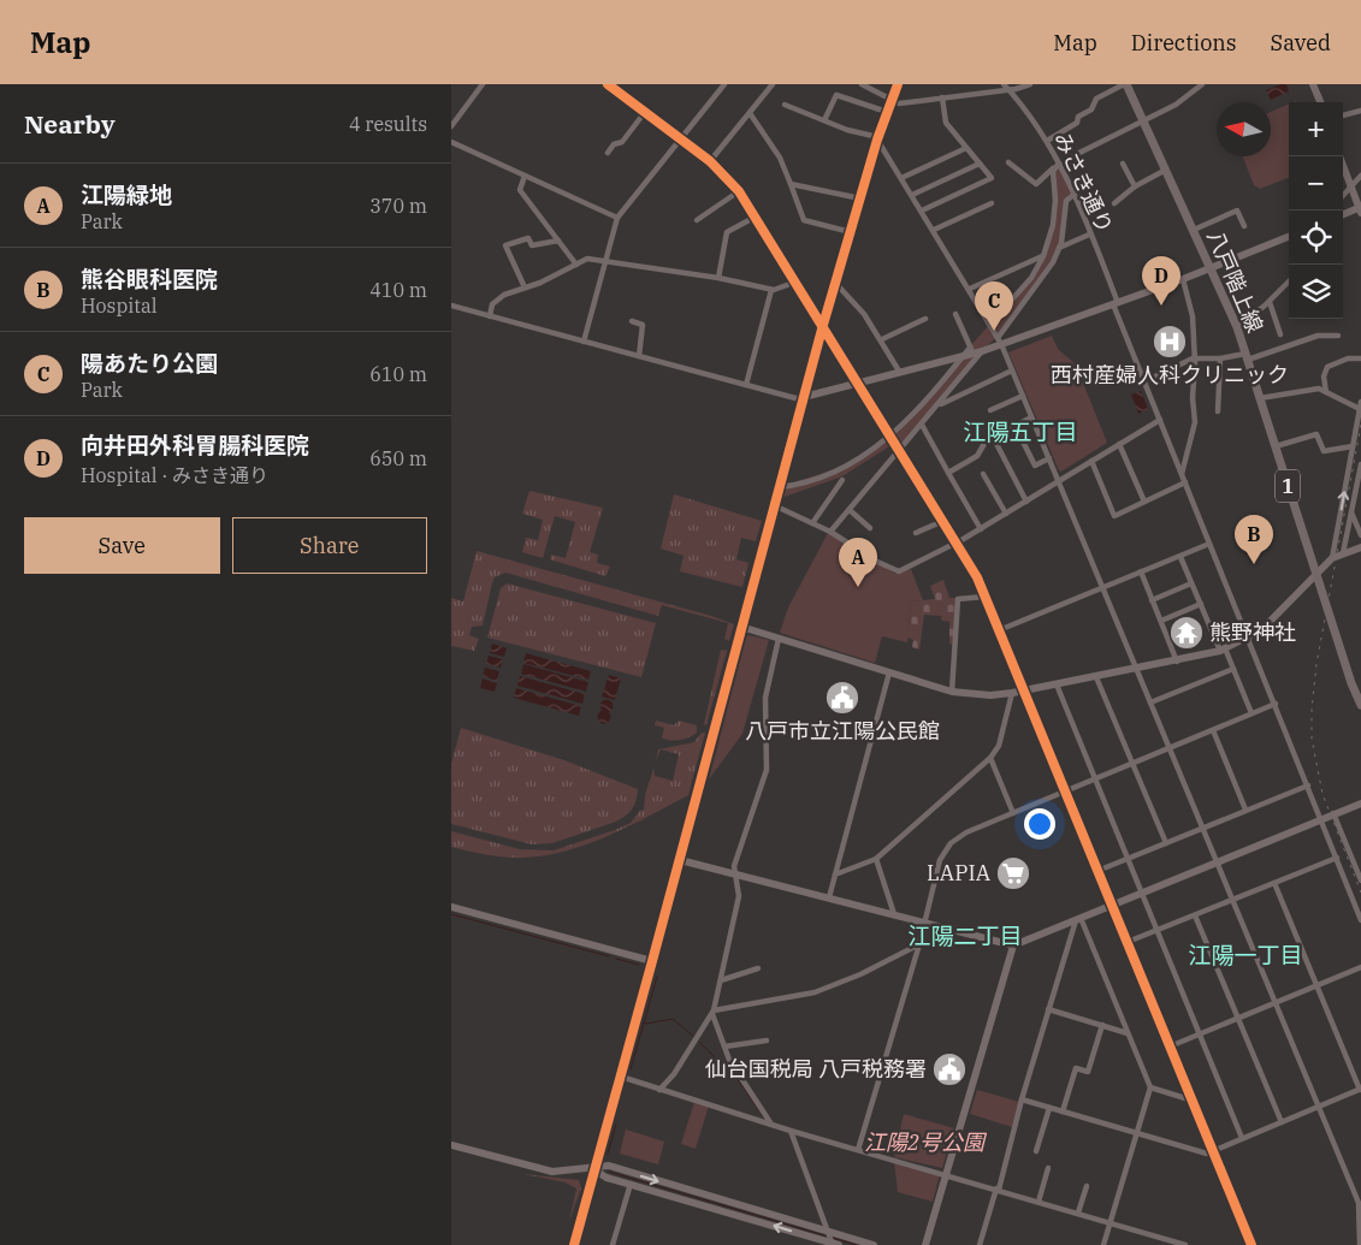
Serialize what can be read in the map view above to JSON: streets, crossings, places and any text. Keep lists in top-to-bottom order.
{
  "streets": {
    "main road": ["八戸階上線", "1"],
    "street": ["みさき通り"]
  },
  "districts": ["江陽五丁目", "江陽二丁目", "江陽一丁目"],
  "parks": ["江陽2号公園"],
  "places": {
    "hospital": ["西村産婦人科クリニック"],
    "temple": ["熊野神社"],
    "public building": ["八戸市立江陽公民館", "仙台国税局 八戸税務署"],
    "supermarket": ["LAPIA"]
  },
  "north": "left",
  "page": {
    "header": "Map",
    "nav": ["Map", "Directions", "Saved"],
    "heading": ["Nearby", "4 results"],
    "map_buttons": ["+", "−"],
    "list": [
      {
        "mark": "A",
        "name": "江陽緑地",
        "note": "Park",
        "value": "370 m"
      },
      {
        "mark": "B",
        "name": "熊谷眼科医院",
        "note": "Hospital",
        "value": "410 m"
      },
      {
        "mark": "C",
        "name": "陽あたり公園",
        "note": "Park",
        "value": "610 m"
      },
      {
        "mark": "D",
        "name": "向井田外科胃腸科医院",
        "note": "Hospital · みさき通り",
        "value": "650 m"
      }
    ],
    "pins": [
      "D",
      "C",
      "B",
      "A"
    ],
    "buttons": ["Save", "Share"]
  }
}
